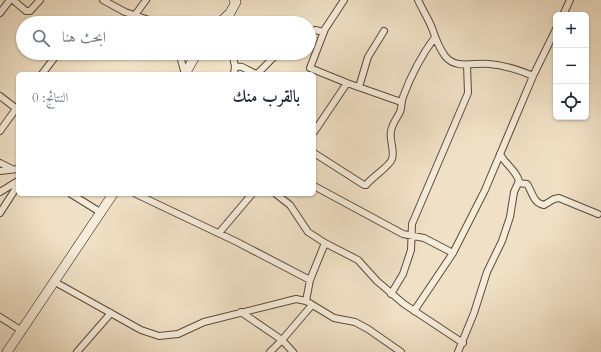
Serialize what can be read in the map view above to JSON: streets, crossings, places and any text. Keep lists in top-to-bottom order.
{
  "page": {
    "map_buttons": ["+", "−"],
    "search": "ابحث هنا",
    "heading": ["بالقرب منك", "النتائج: 0"]
  }
}
